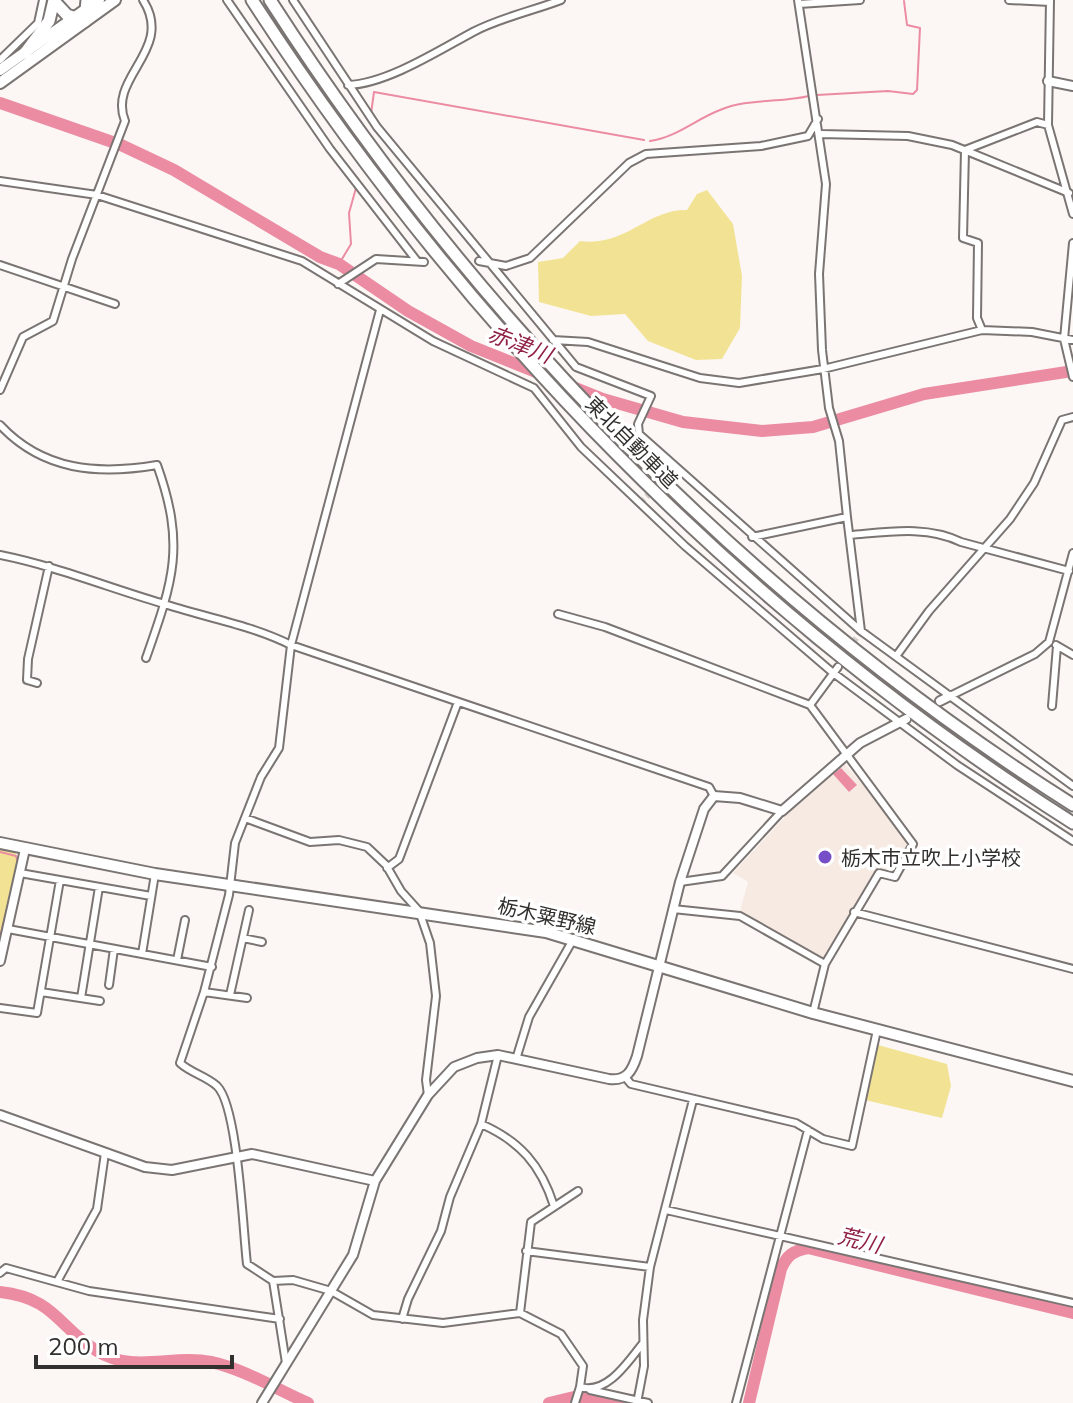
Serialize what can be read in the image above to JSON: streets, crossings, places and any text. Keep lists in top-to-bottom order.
{
  "streets": {
    "highway": ["東北自動車道"],
    "main road": ["栃木粟野線"]
  },
  "water": ["赤津川", "荒川"],
  "places": ["栃木市立吹上小学校"],
  "scale_bar": "200 m"
}
